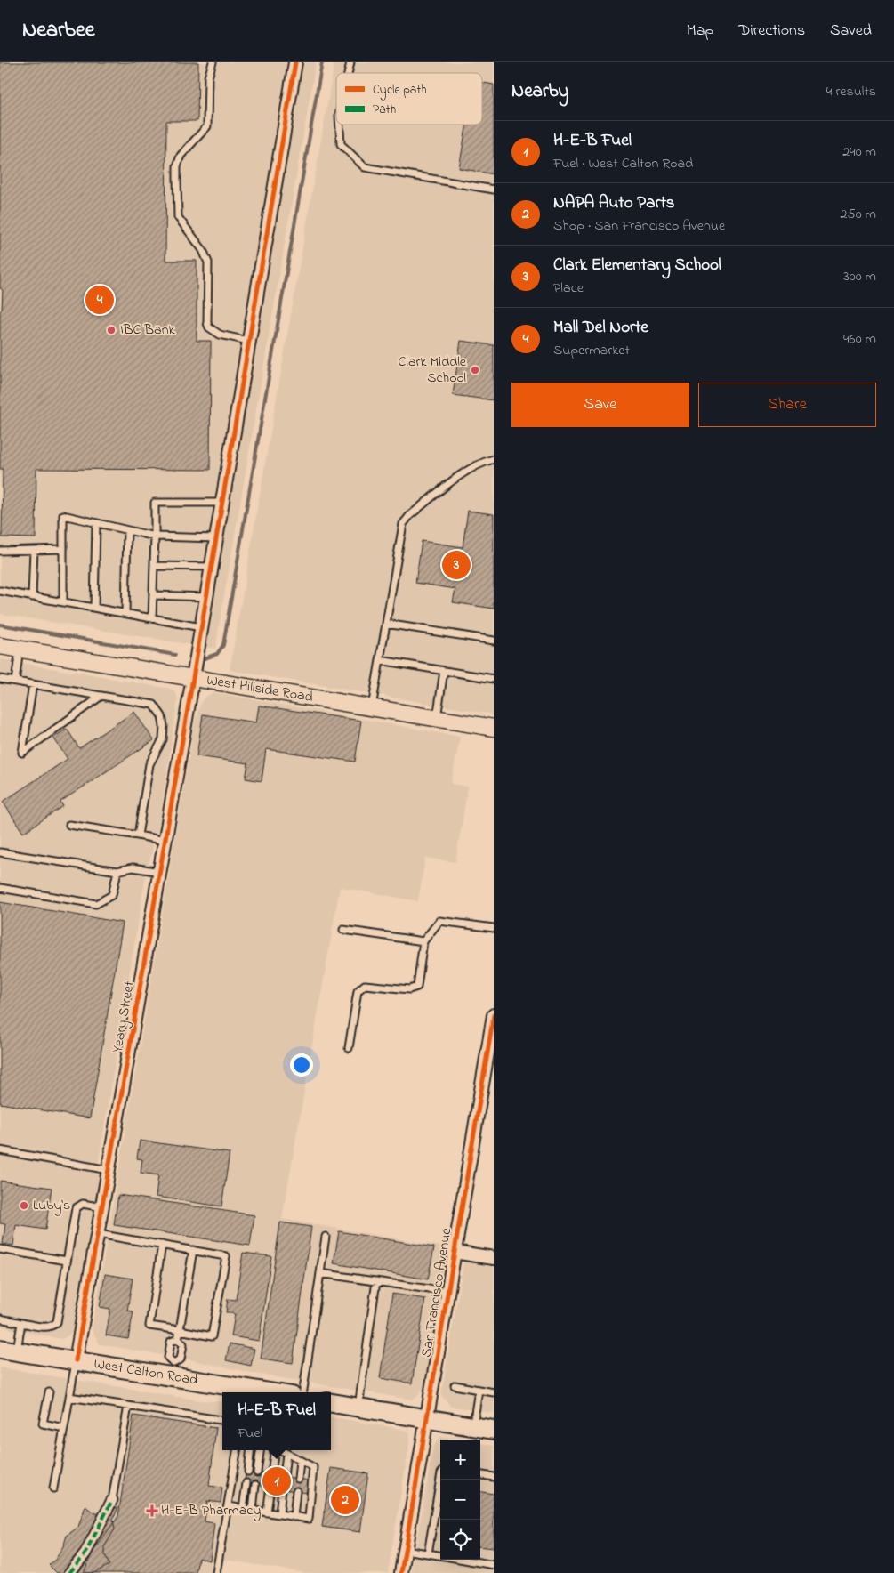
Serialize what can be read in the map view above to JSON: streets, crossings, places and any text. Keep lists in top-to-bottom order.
{
  "streets": {
    "main road": ["West Calton Road"],
    "street": ["West Hillside Road", "Yeary Street", "San Francisco Avenue"]
  },
  "crossings": [
    ["West Hillside Road", "Yeary Street"],
    ["Yeary Street", "West Calton Road"]
  ],
  "places": {
    "other": ["IBC Bank", "Clark Middle School", "Luby's"],
    "health": ["H-E-B Pharmacy"]
  },
  "legend": ["Cycle path", "Path"],
  "page": {
    "header": "Nearbee",
    "nav": ["Map", "Directions", "Saved"],
    "heading": ["Nearby", "4 results"],
    "list": [
      {
        "mark": "1",
        "name": "H-E-B Fuel",
        "note": "Fuel · West Calton Road",
        "value": "240 m"
      },
      {
        "mark": "2",
        "name": "NAPA Auto Parts",
        "note": "Shop · San Francisco Avenue",
        "value": "250 m"
      },
      {
        "mark": "3",
        "name": "Clark Elementary School",
        "note": "Place",
        "value": "300 m"
      },
      {
        "mark": "4",
        "name": "Mall Del Norte",
        "note": "Supermarket",
        "value": "460 m"
      }
    ],
    "pins": [
      "4",
      "3",
      "1",
      "2"
    ],
    "buttons": ["Save", "Share"],
    "popup": ["H-E-B Fuel", "Fuel"],
    "map_buttons": ["+", "−"]
  }
}
